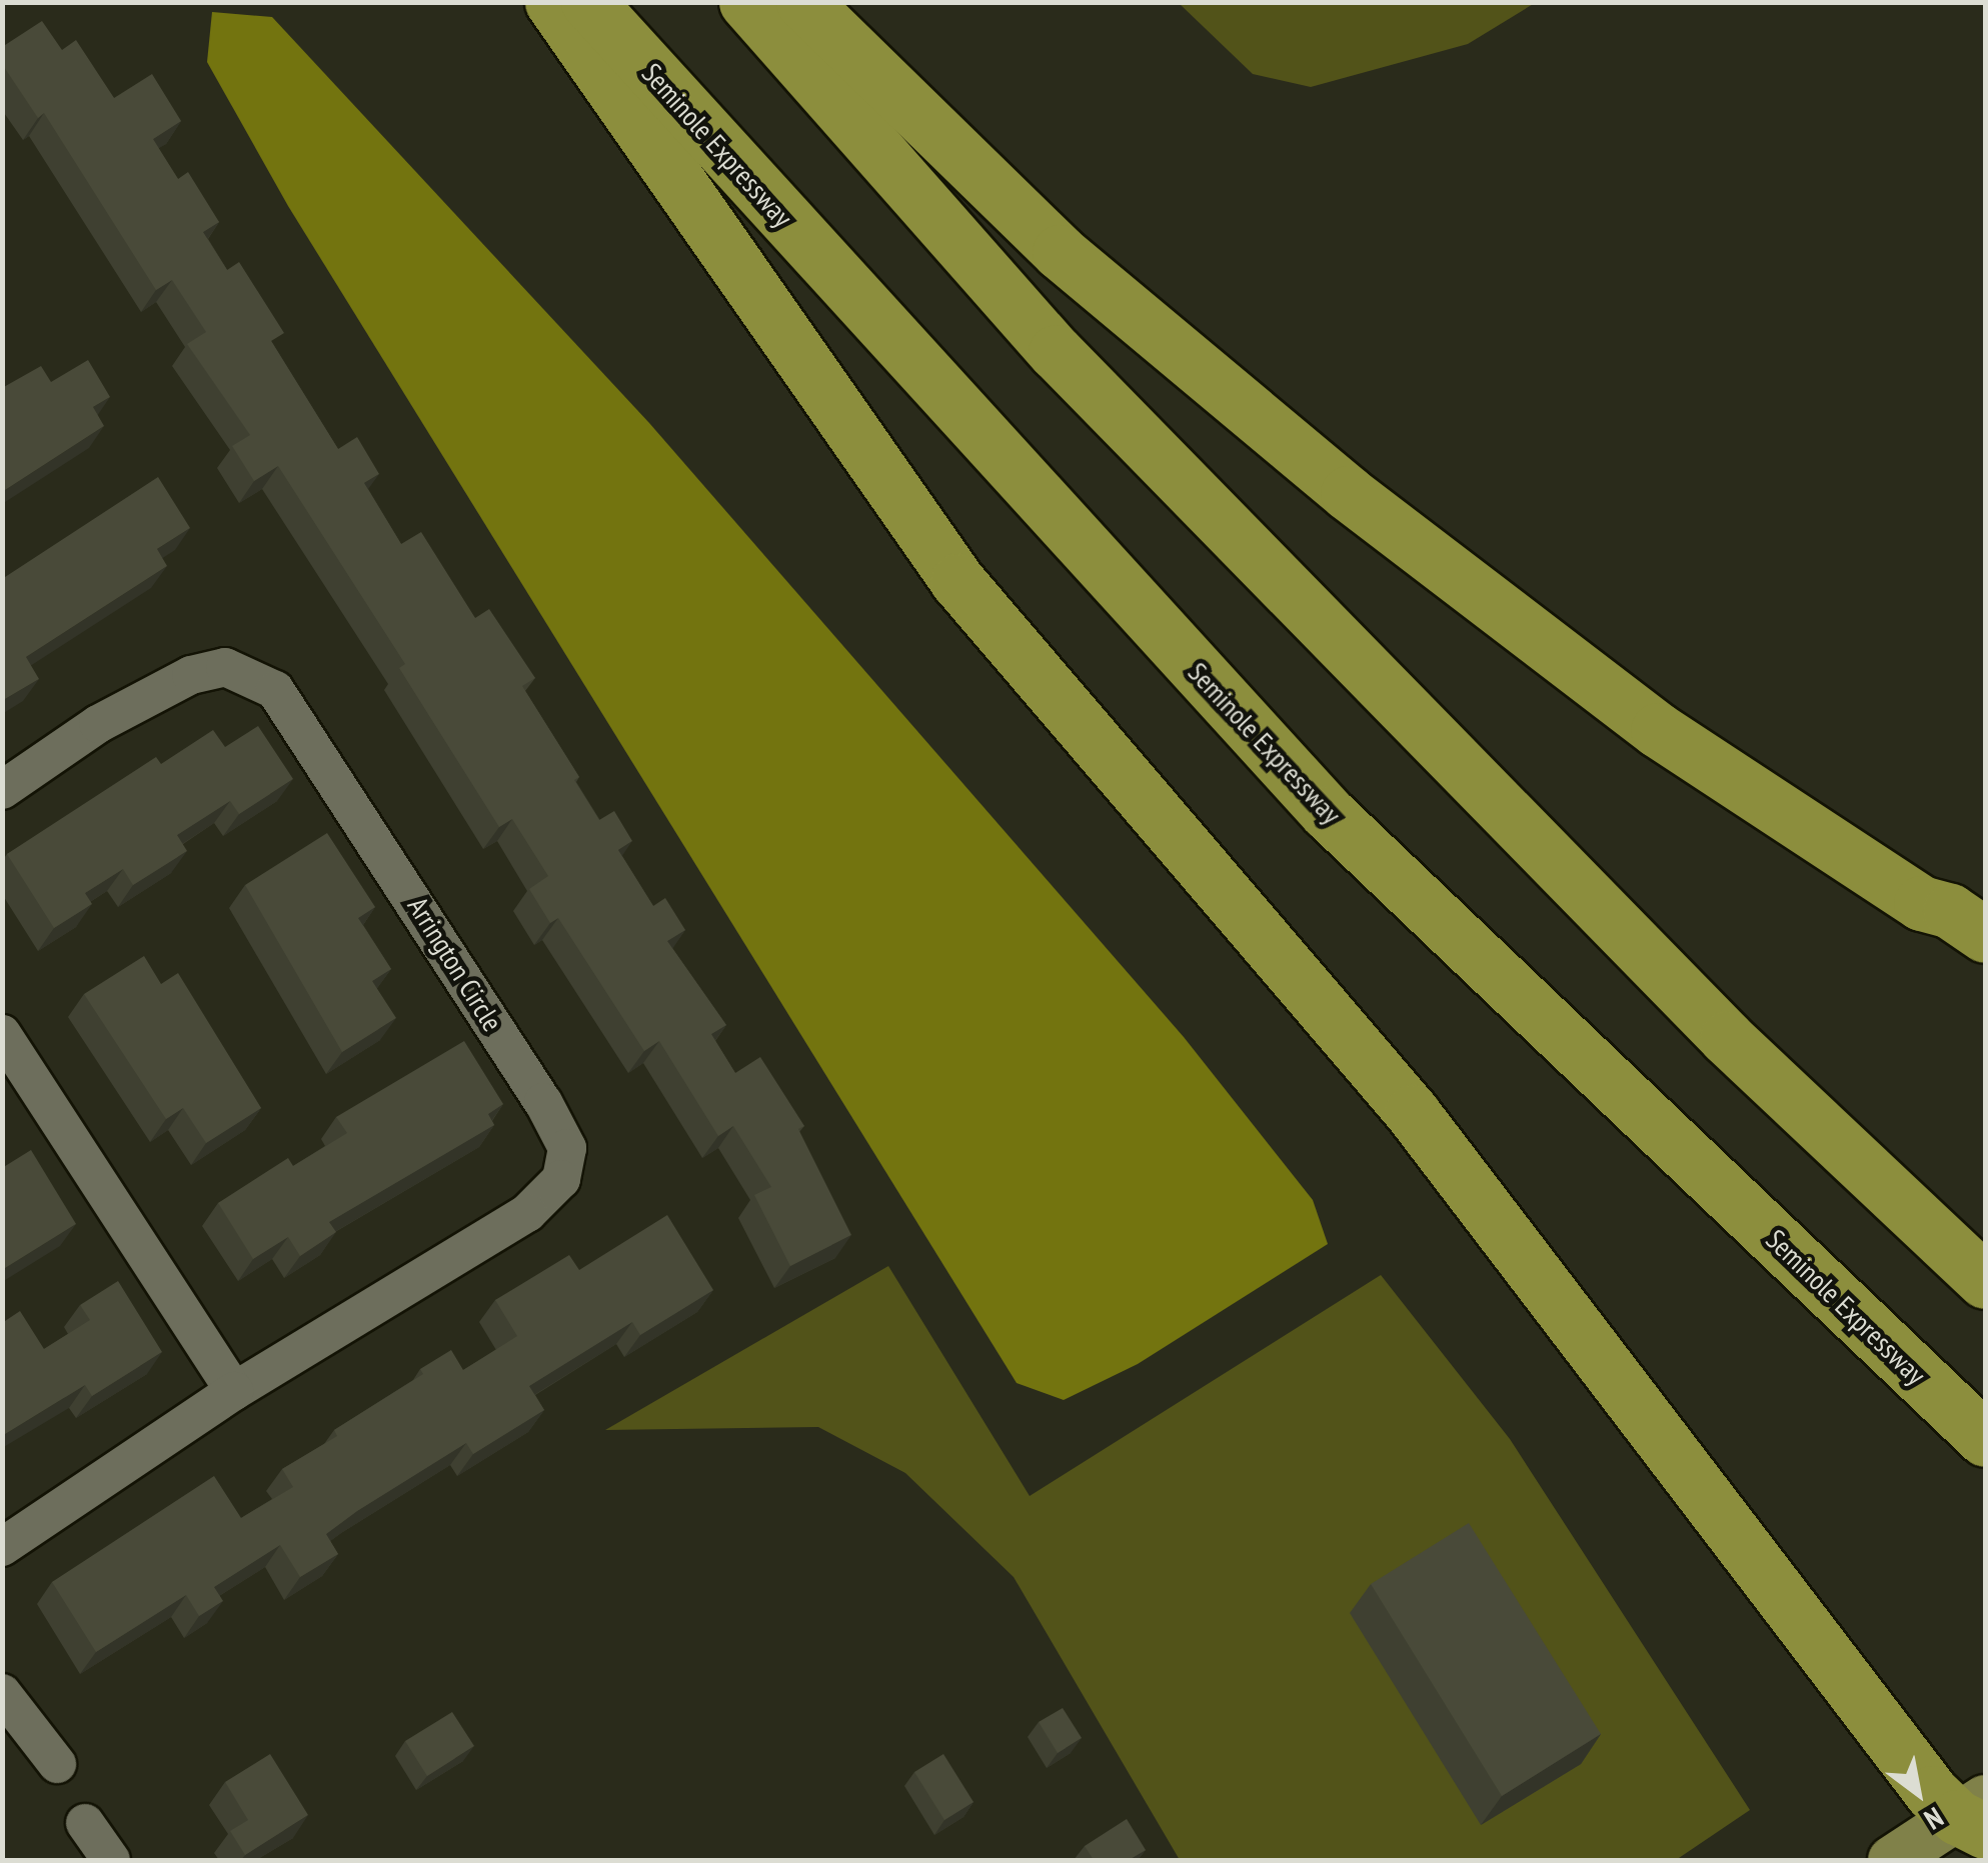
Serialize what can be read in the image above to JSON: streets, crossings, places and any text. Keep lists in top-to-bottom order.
{
  "streets": {
    "highway": ["Seminole Expressway"],
    "street": ["Arrington Circle"]
  },
  "north": "bottom right"
}
